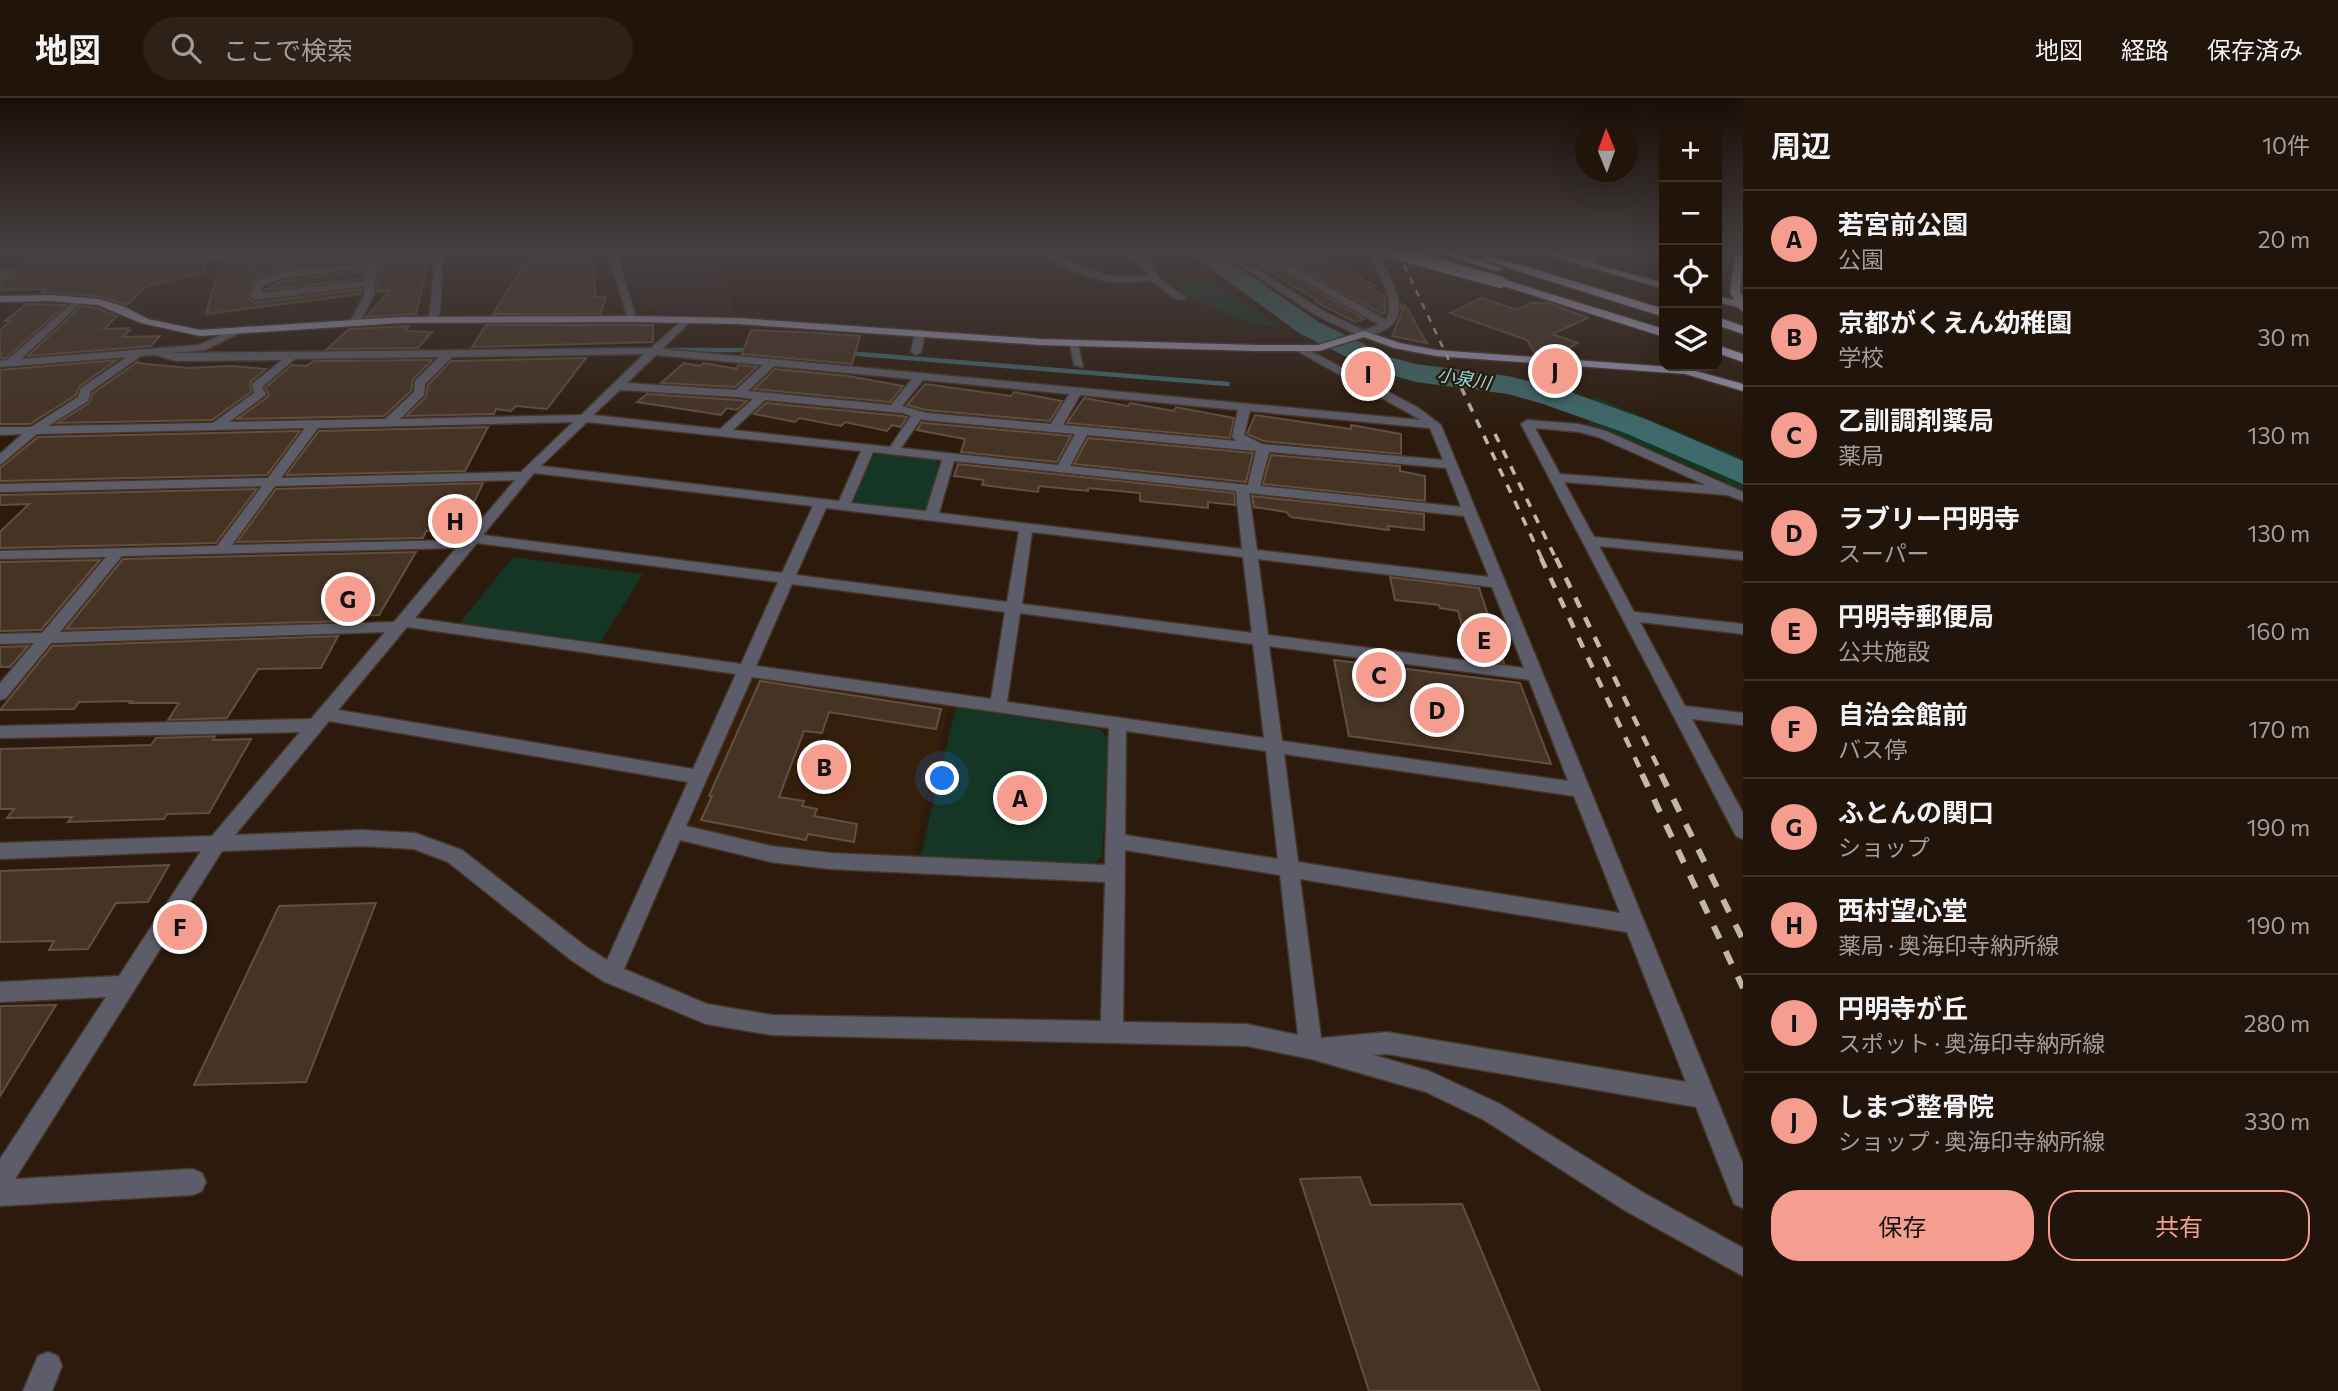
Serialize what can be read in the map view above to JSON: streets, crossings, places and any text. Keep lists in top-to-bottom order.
{
  "water": ["小泉川"],
  "north": "top",
  "page": {
    "header": "地図",
    "search": "ここで検索",
    "nav": ["地図", "経路", "保存済み"],
    "heading": ["周辺", "10件"],
    "map_buttons": ["+", "−"],
    "list": [
      {
        "mark": "A",
        "name": "若宮前公園",
        "note": "公園",
        "value": "20 m"
      },
      {
        "mark": "B",
        "name": "京都がくえん幼稚園",
        "note": "学校",
        "value": "30 m"
      },
      {
        "mark": "C",
        "name": "乙訓調剤薬局",
        "note": "薬局",
        "value": "130 m"
      },
      {
        "mark": "D",
        "name": "ラブリー円明寺",
        "note": "スーパー",
        "value": "130 m"
      },
      {
        "mark": "E",
        "name": "円明寺郵便局",
        "note": "公共施設",
        "value": "160 m"
      },
      {
        "mark": "F",
        "name": "自治会館前",
        "note": "バス停",
        "value": "170 m"
      },
      {
        "mark": "G",
        "name": "ふとんの関口",
        "note": "ショップ",
        "value": "190 m"
      },
      {
        "mark": "H",
        "name": "西村望心堂",
        "note": "薬局 · 奥海印寺納所線",
        "value": "190 m"
      },
      {
        "mark": "I",
        "name": "円明寺が丘",
        "note": "スポット · 奥海印寺納所線",
        "value": "280 m"
      },
      {
        "mark": "J",
        "name": "しまづ整骨院",
        "note": "ショップ · 奥海印寺納所線",
        "value": "330 m"
      }
    ],
    "pins": [
      "J",
      "I",
      "H",
      "G",
      "E",
      "C",
      "D",
      "B",
      "A",
      "F"
    ],
    "buttons": ["保存", "共有"]
  }
}
